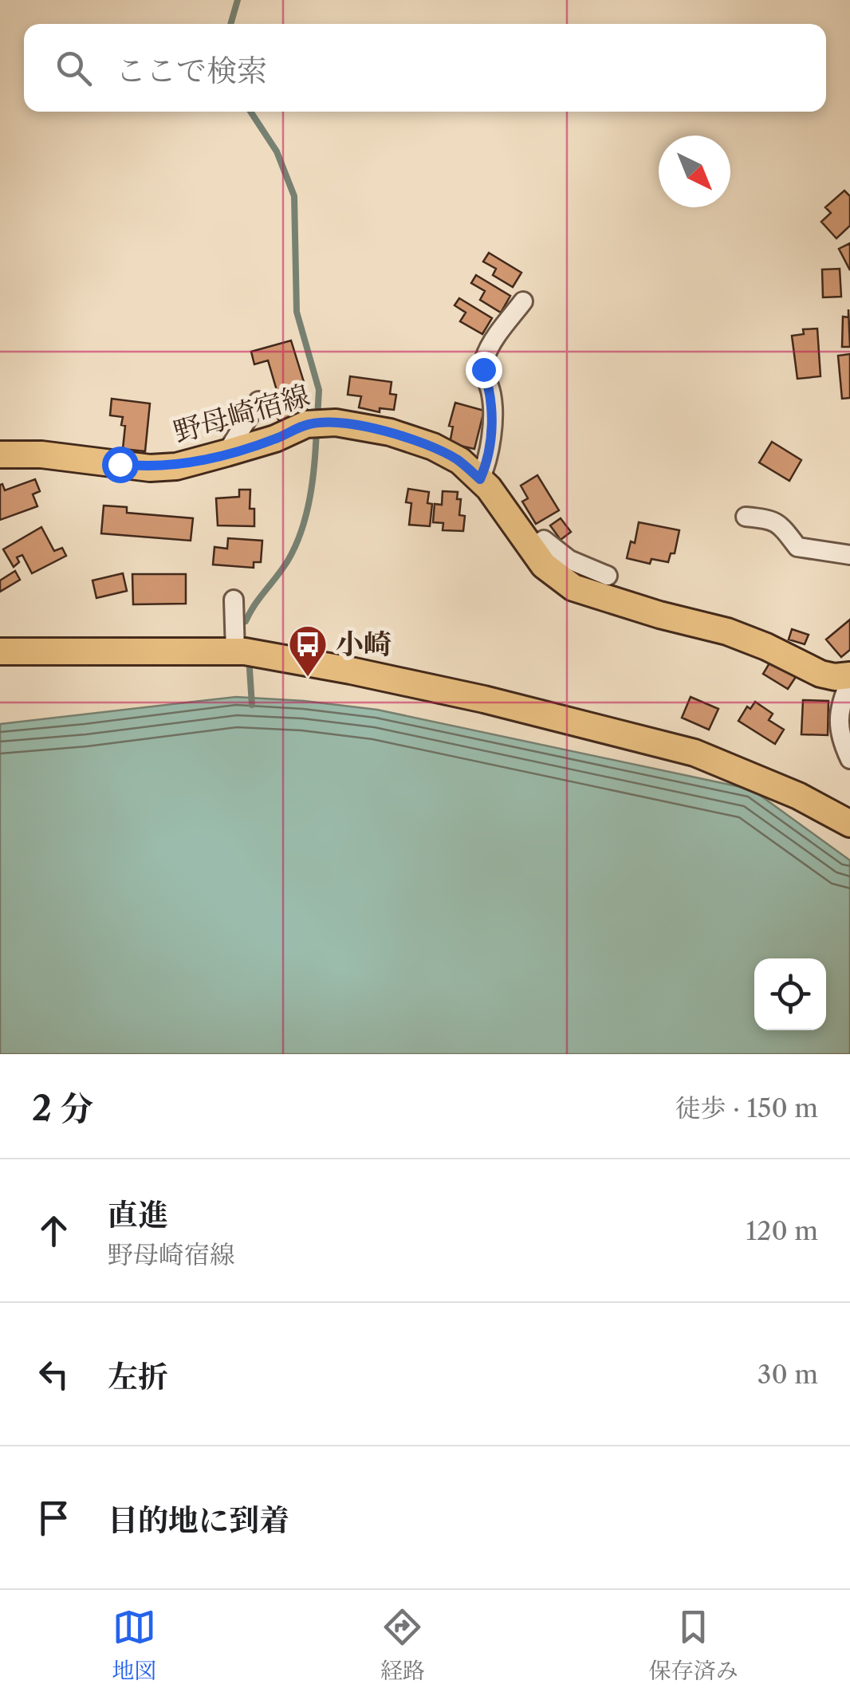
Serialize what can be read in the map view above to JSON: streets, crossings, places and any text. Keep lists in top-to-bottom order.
{
  "streets": {
    "main road": ["野母崎宿線"]
  },
  "places": {
    "bus stop": ["小崎"]
  },
  "north": "bottom right",
  "page": {
    "search": "ここで検索",
    "heading": ["2 分", "徒歩 · 150 m"],
    "list": [
      ["直進", "野母崎宿線", "120 m"],
      ["左折", "30 m"],
      "目的地に到着"
    ],
    "nav": ["地図", "経路", "保存済み"]
  }
}
